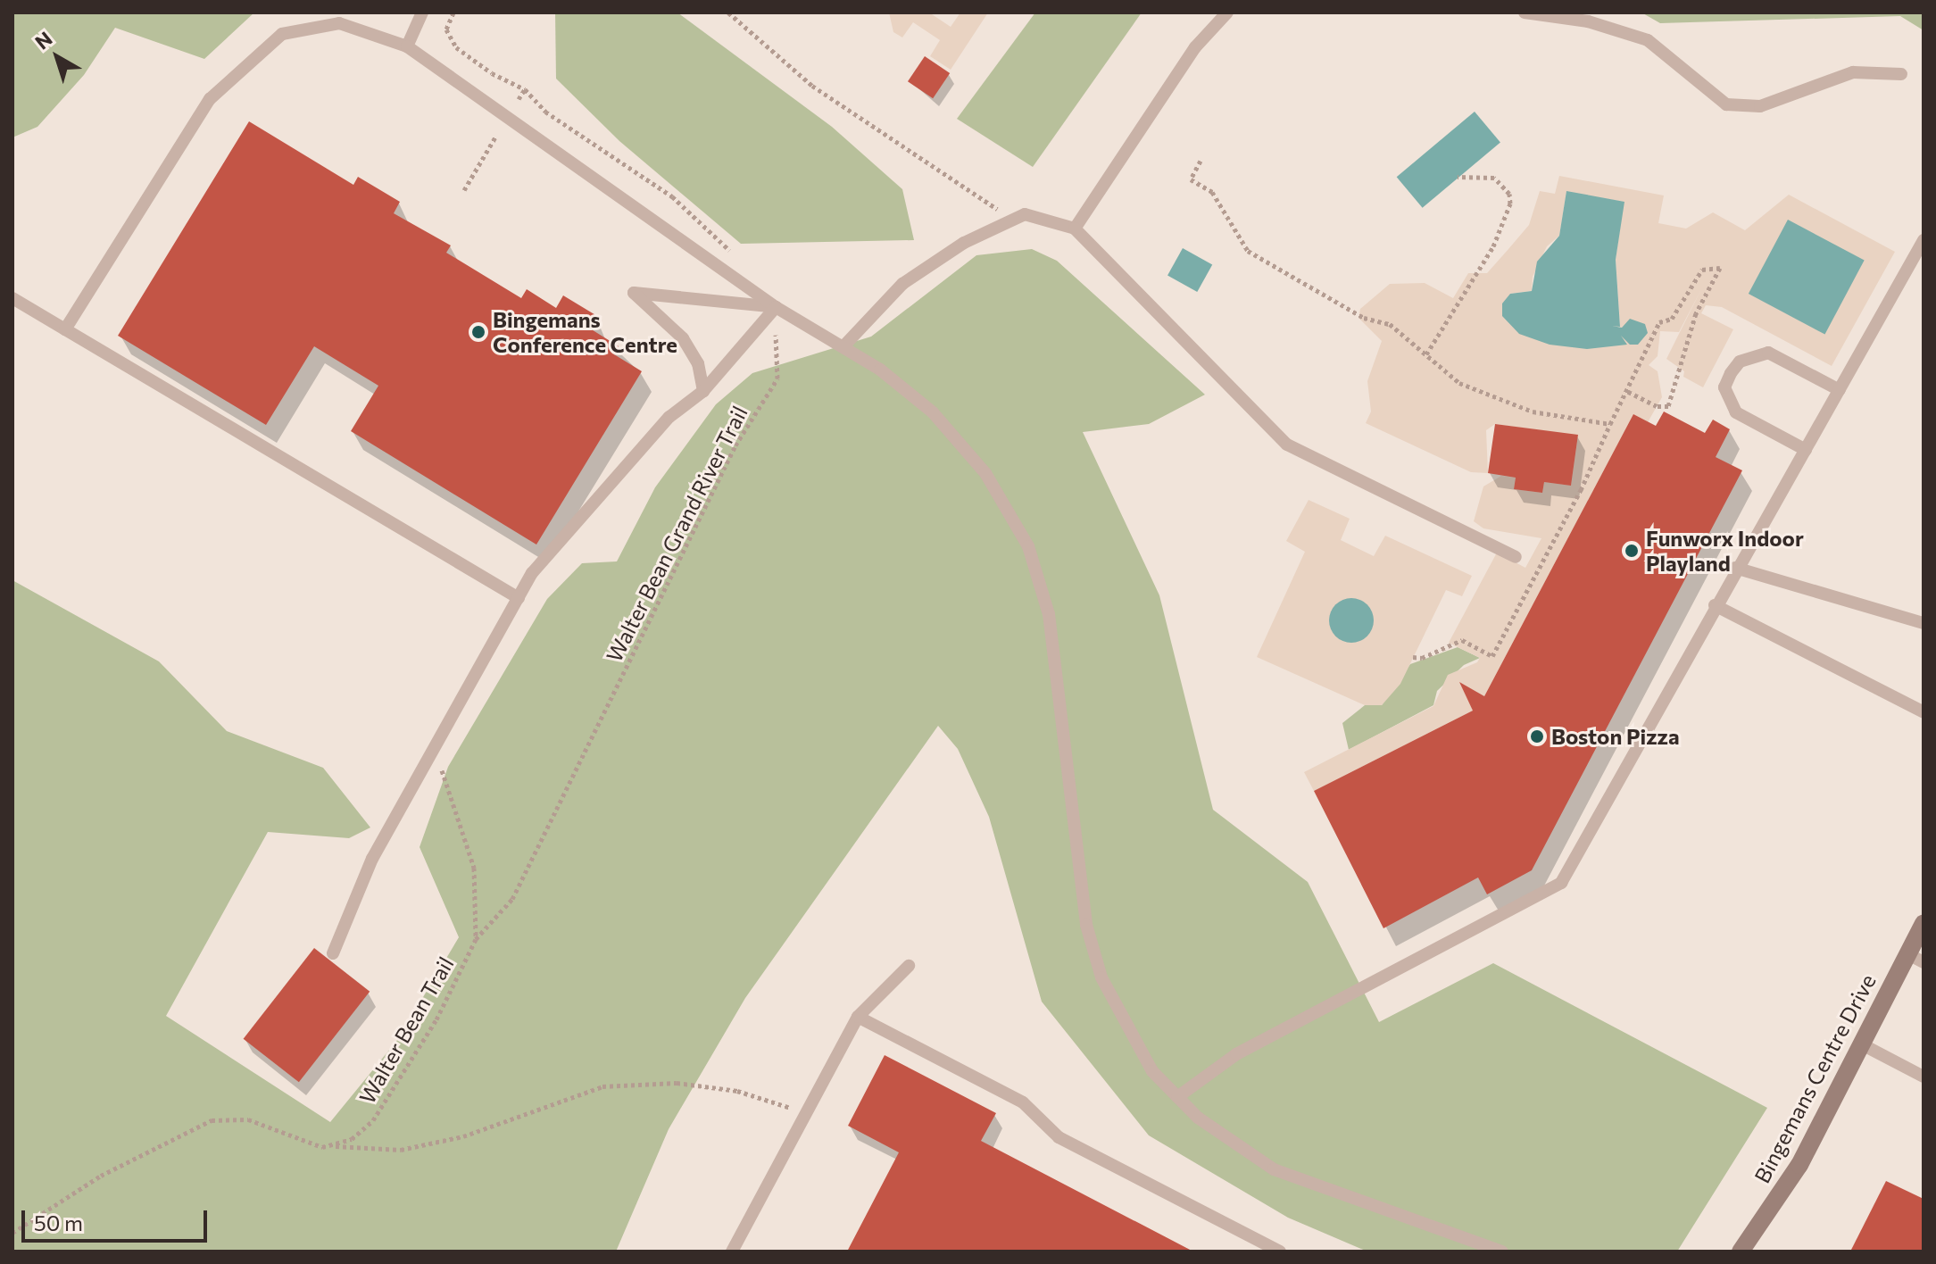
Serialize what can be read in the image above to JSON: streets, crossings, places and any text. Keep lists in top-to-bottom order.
{
  "streets": {
    "main road": ["Bingemans Centre Drive"],
    "path": ["Walter Bean Grand River Trail", "Walter Bean Trail"]
  },
  "crossings": [
    ["Walter Bean Grand River Trail", "Walter Bean Trail"]
  ],
  "places": ["Bingemans Conference Centre", "Funworx Indoor Playland", "Boston Pizza"],
  "scale_bar": "50 m",
  "north": "top left"
}
